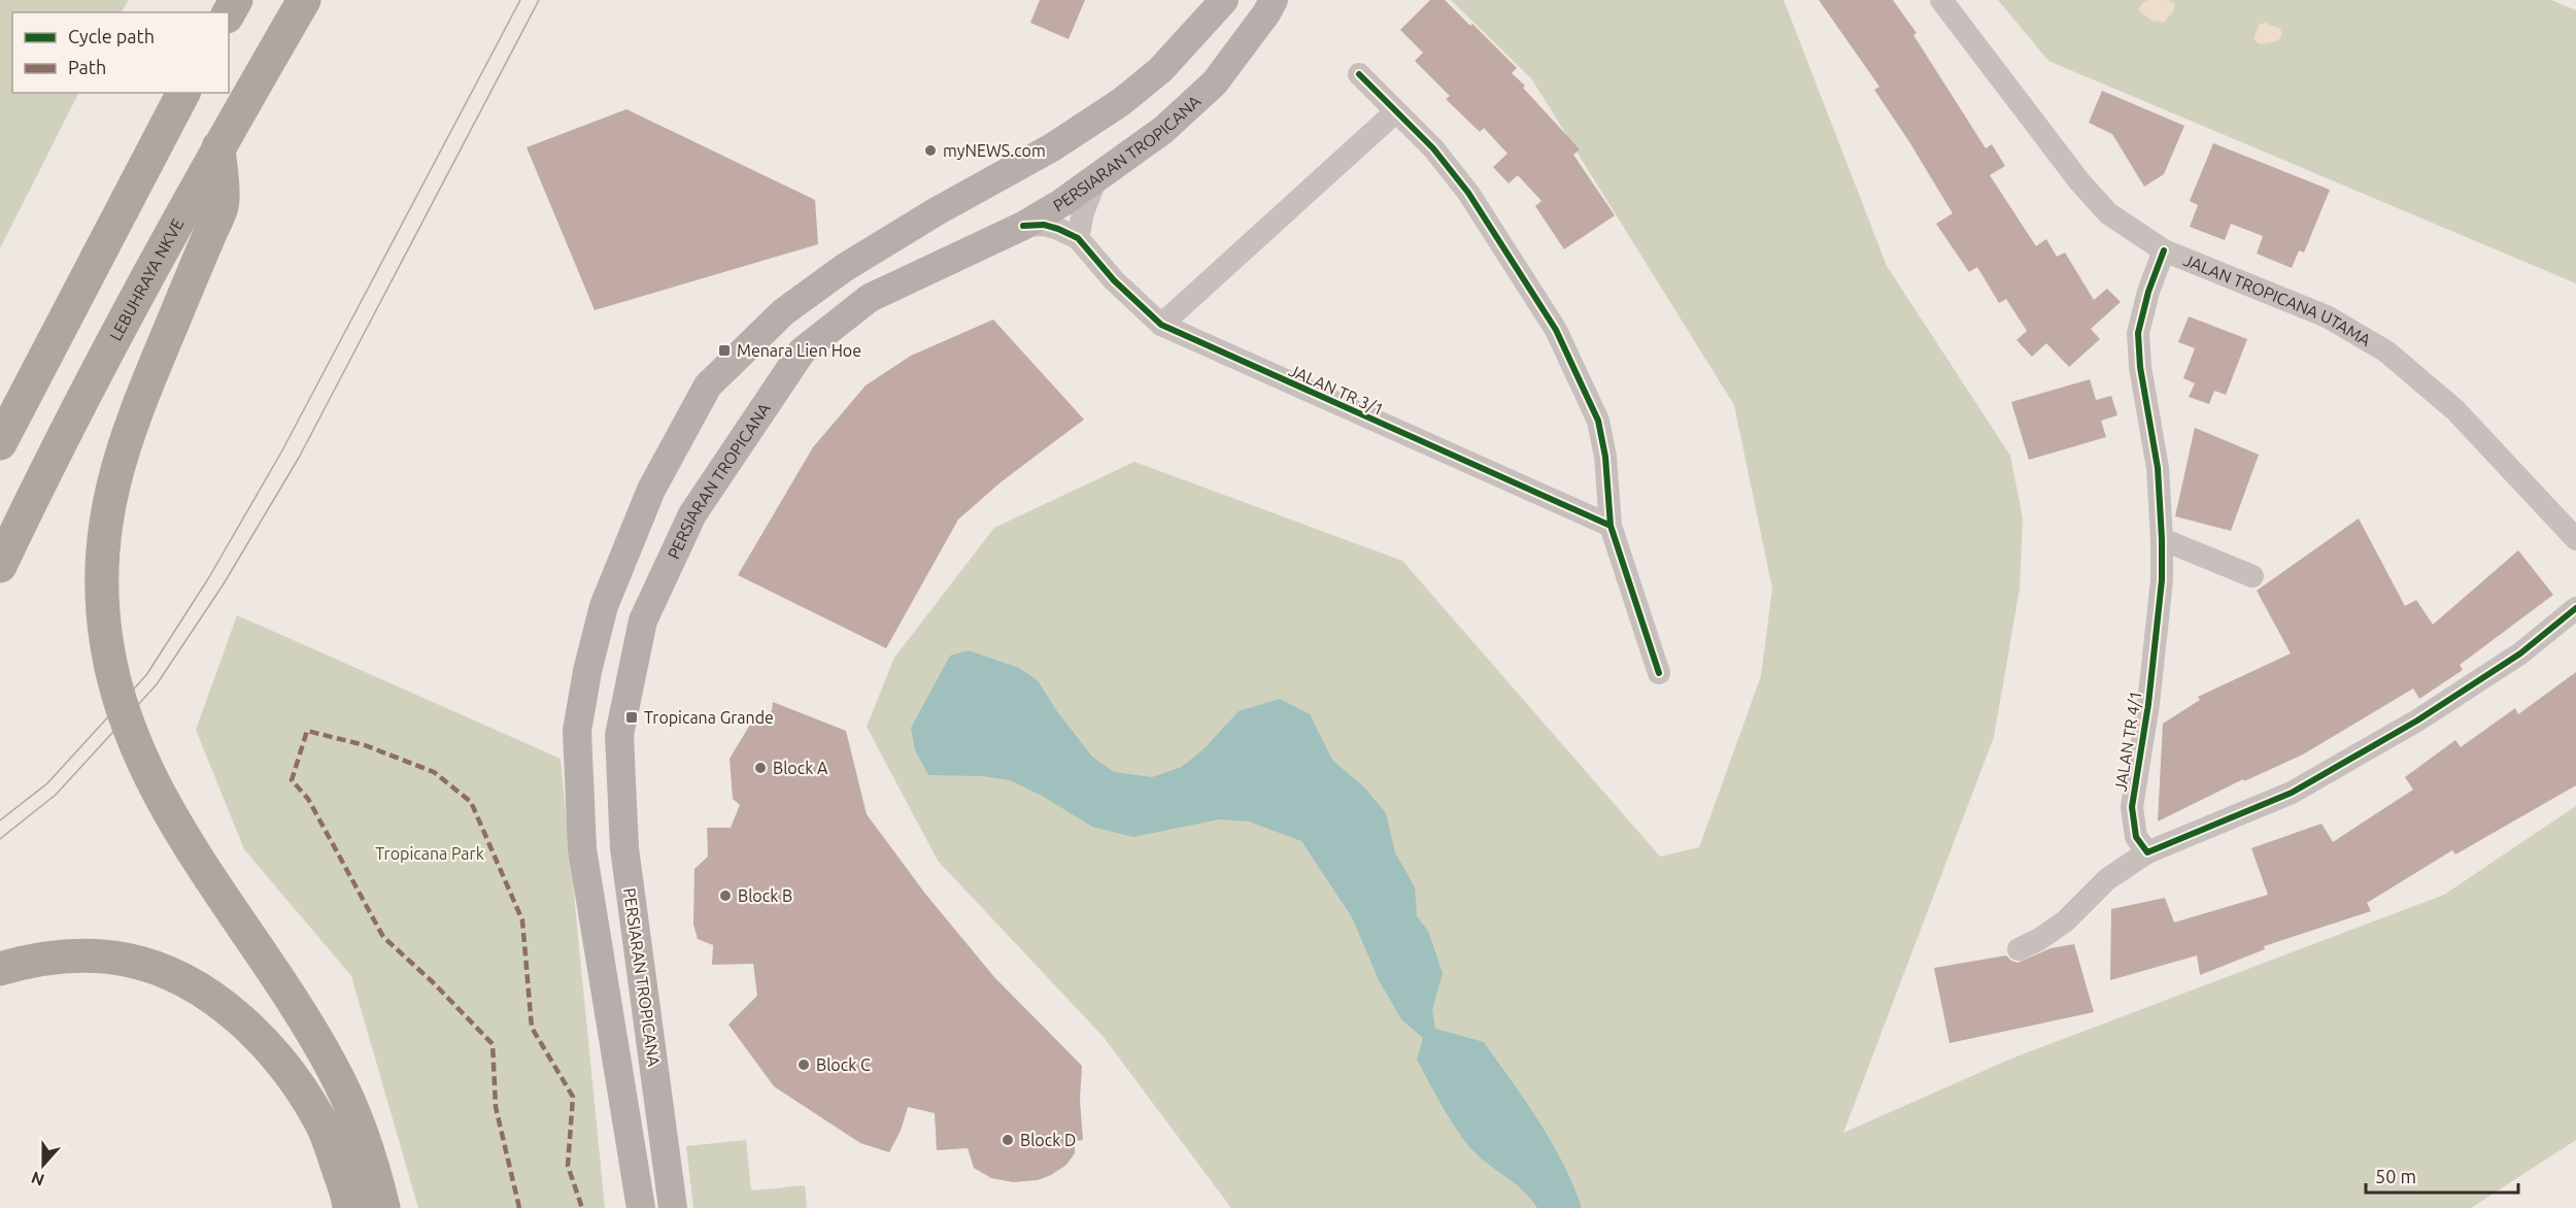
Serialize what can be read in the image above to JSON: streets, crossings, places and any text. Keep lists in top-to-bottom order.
{
  "streets": {
    "highway": ["LEBUHRAYA NKVE"],
    "main road": ["PERSIARAN TROPICANA"],
    "street": ["JALAN TROPICANA UTAMA", "JALAN TR 3/1", "JALAN TR 4/1"]
  },
  "crossings": [
    ["JALAN TROPICANA UTAMA", "JALAN TR 4/1"]
  ],
  "parks": ["Tropicana Park"],
  "places": {
    "other": [
      "myNEWS.com",
      "Block A",
      "Block B",
      "Block C",
      "Block D"
    ],
    "transit": ["Menara Lien Hoe", "Tropicana Grande"]
  },
  "legend": ["Cycle path", "Path"],
  "scale_bar": "50 m",
  "north": "bottom"
}
